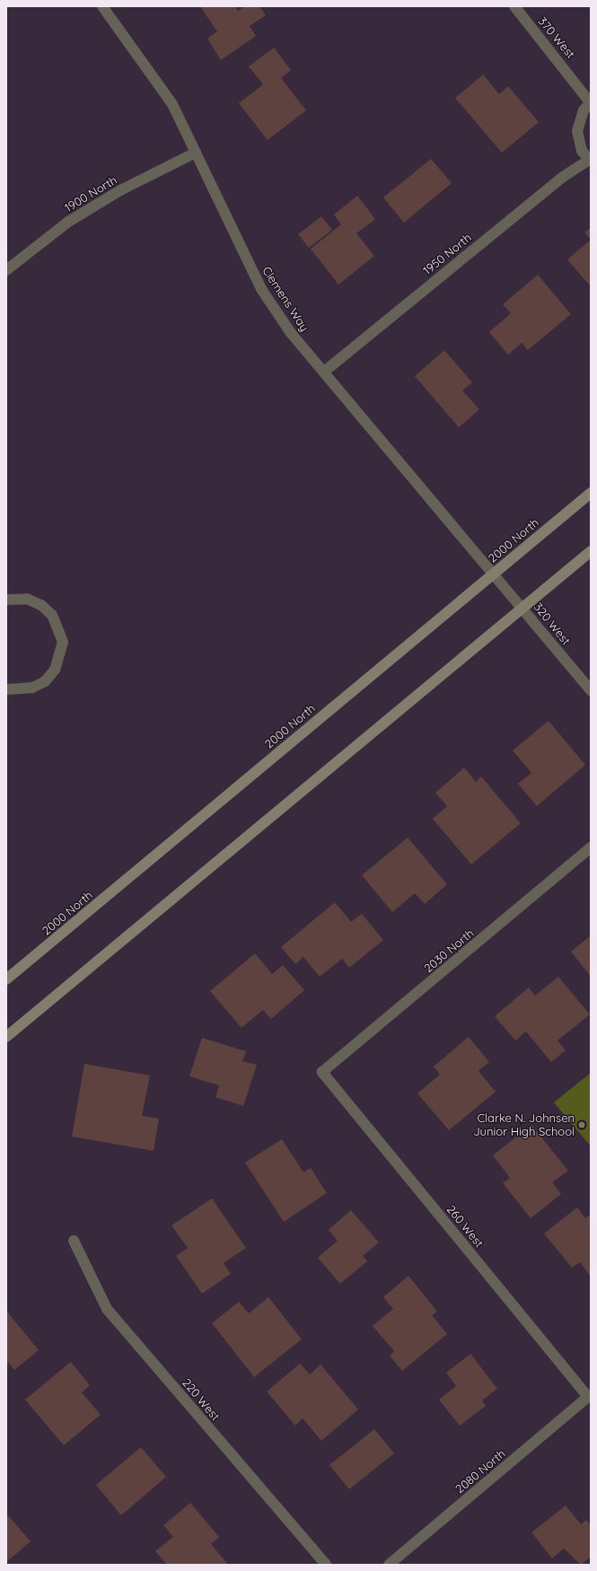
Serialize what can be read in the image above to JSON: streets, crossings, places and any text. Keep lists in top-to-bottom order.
{
  "streets": {
    "street": [
      "370 West",
      "1900 North",
      "1950 North",
      "Clemens Way",
      "2000 North",
      "320 West",
      "2030 North",
      "260 West",
      "220 West",
      "2080 North"
    ]
  },
  "crossings": [
    ["1900 North", "Clemens Way"],
    ["1950 North", "Clemens Way"],
    ["Clemens Way", "2000 North"],
    ["Clemens Way", "320 West"],
    ["2000 North", "320 West"],
    ["2030 North", "260 West"],
    ["260 West", "2080 North"]
  ],
  "places": ["Clarke N. Johnsen Junior High School"]
}
